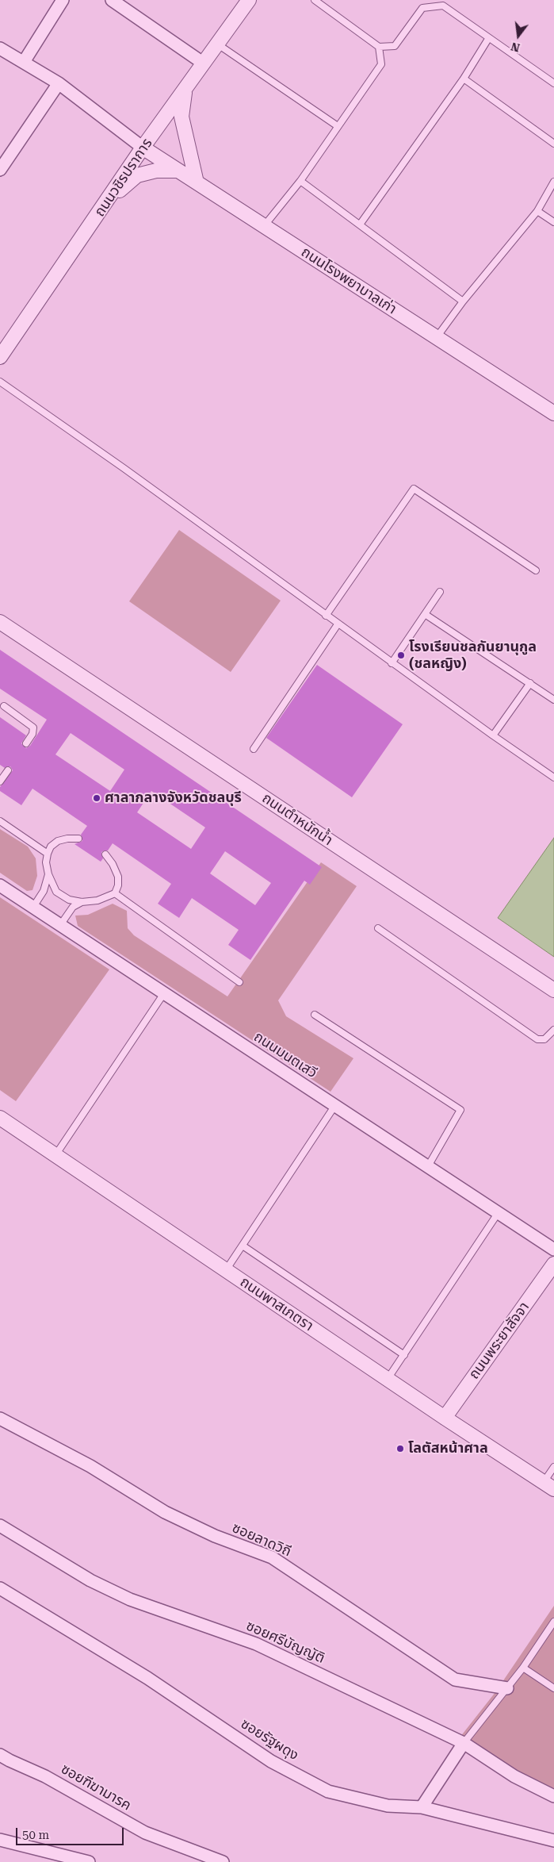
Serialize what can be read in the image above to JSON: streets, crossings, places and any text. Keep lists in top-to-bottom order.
{
  "streets": {
    "street": [
      "ถนนวชิรปราการ",
      "ถนนโรงพยาบาลเก่า",
      "ถนนตำหนักน้ำ",
      "ถนนมนตเสวี",
      "ถนนพาสเภตรา",
      "ถนนพระยาสัจจา",
      "ซอยลาดวิถี",
      "ซอยศรีบัญญัติ",
      "ซอยรัฐผดุง",
      "ซอยฑีฆามารค"
    ]
  },
  "crossings": [
    ["ถนนวชิรปราการ", "ถนนโรงพยาบาลเก่า"],
    ["ถนนพาสเภตรา", "ถนนพระยาสัจจา"]
  ],
  "places": ["โรงเรียนชลกันยานุกูล (ชลหญิง)", "ศาลากลางจังหวัดชลบุรี", "โลตัสหน้าศาล"],
  "scale_bar": "50 m",
  "north": "bottom"
}
